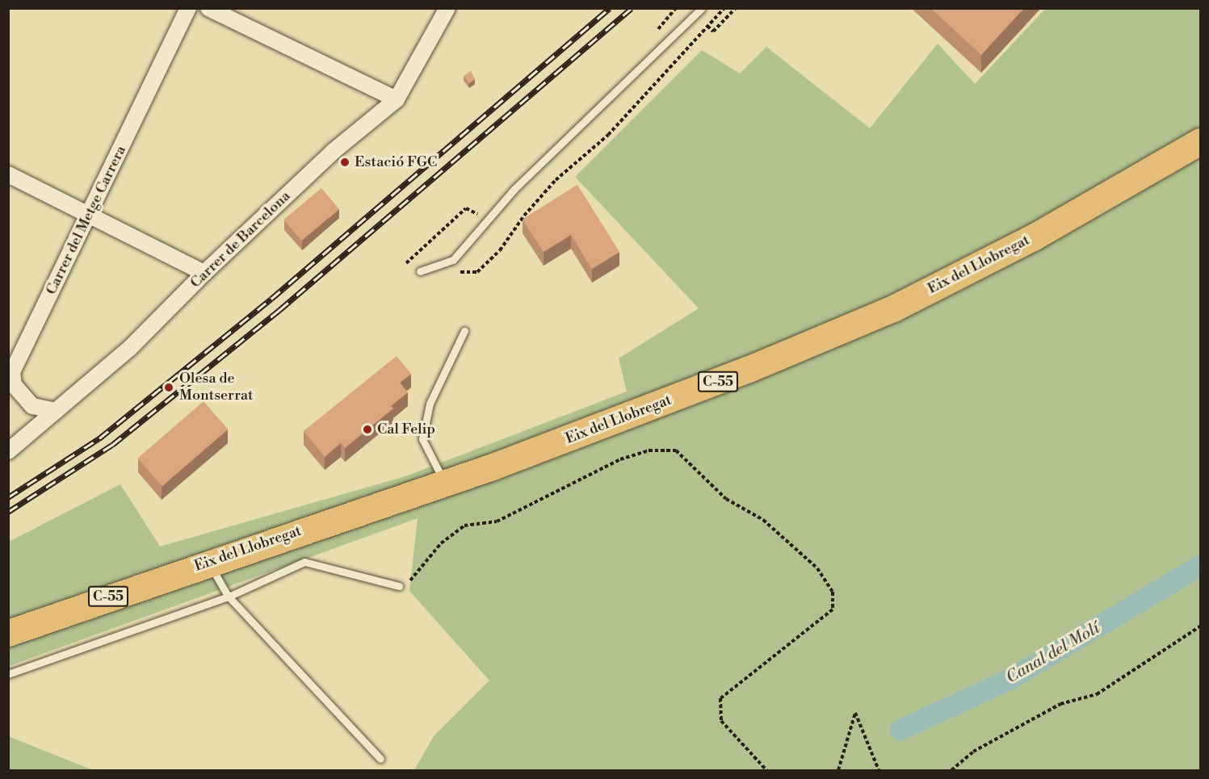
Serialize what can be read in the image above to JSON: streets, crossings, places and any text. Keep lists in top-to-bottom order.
{
  "streets": {
    "highway": ["Eix del Llobregat", "C-55"],
    "street": ["Carrer del Metge Carrera", "Carrer de Barcelona"]
  },
  "crossings": [
    ["Carrer del Metge Carrera", "Carrer de Barcelona"]
  ],
  "water": ["Canal del Molí"],
  "places": ["Estació FGC", "Olesa de Montserrat", "Cal Felip"]
}
